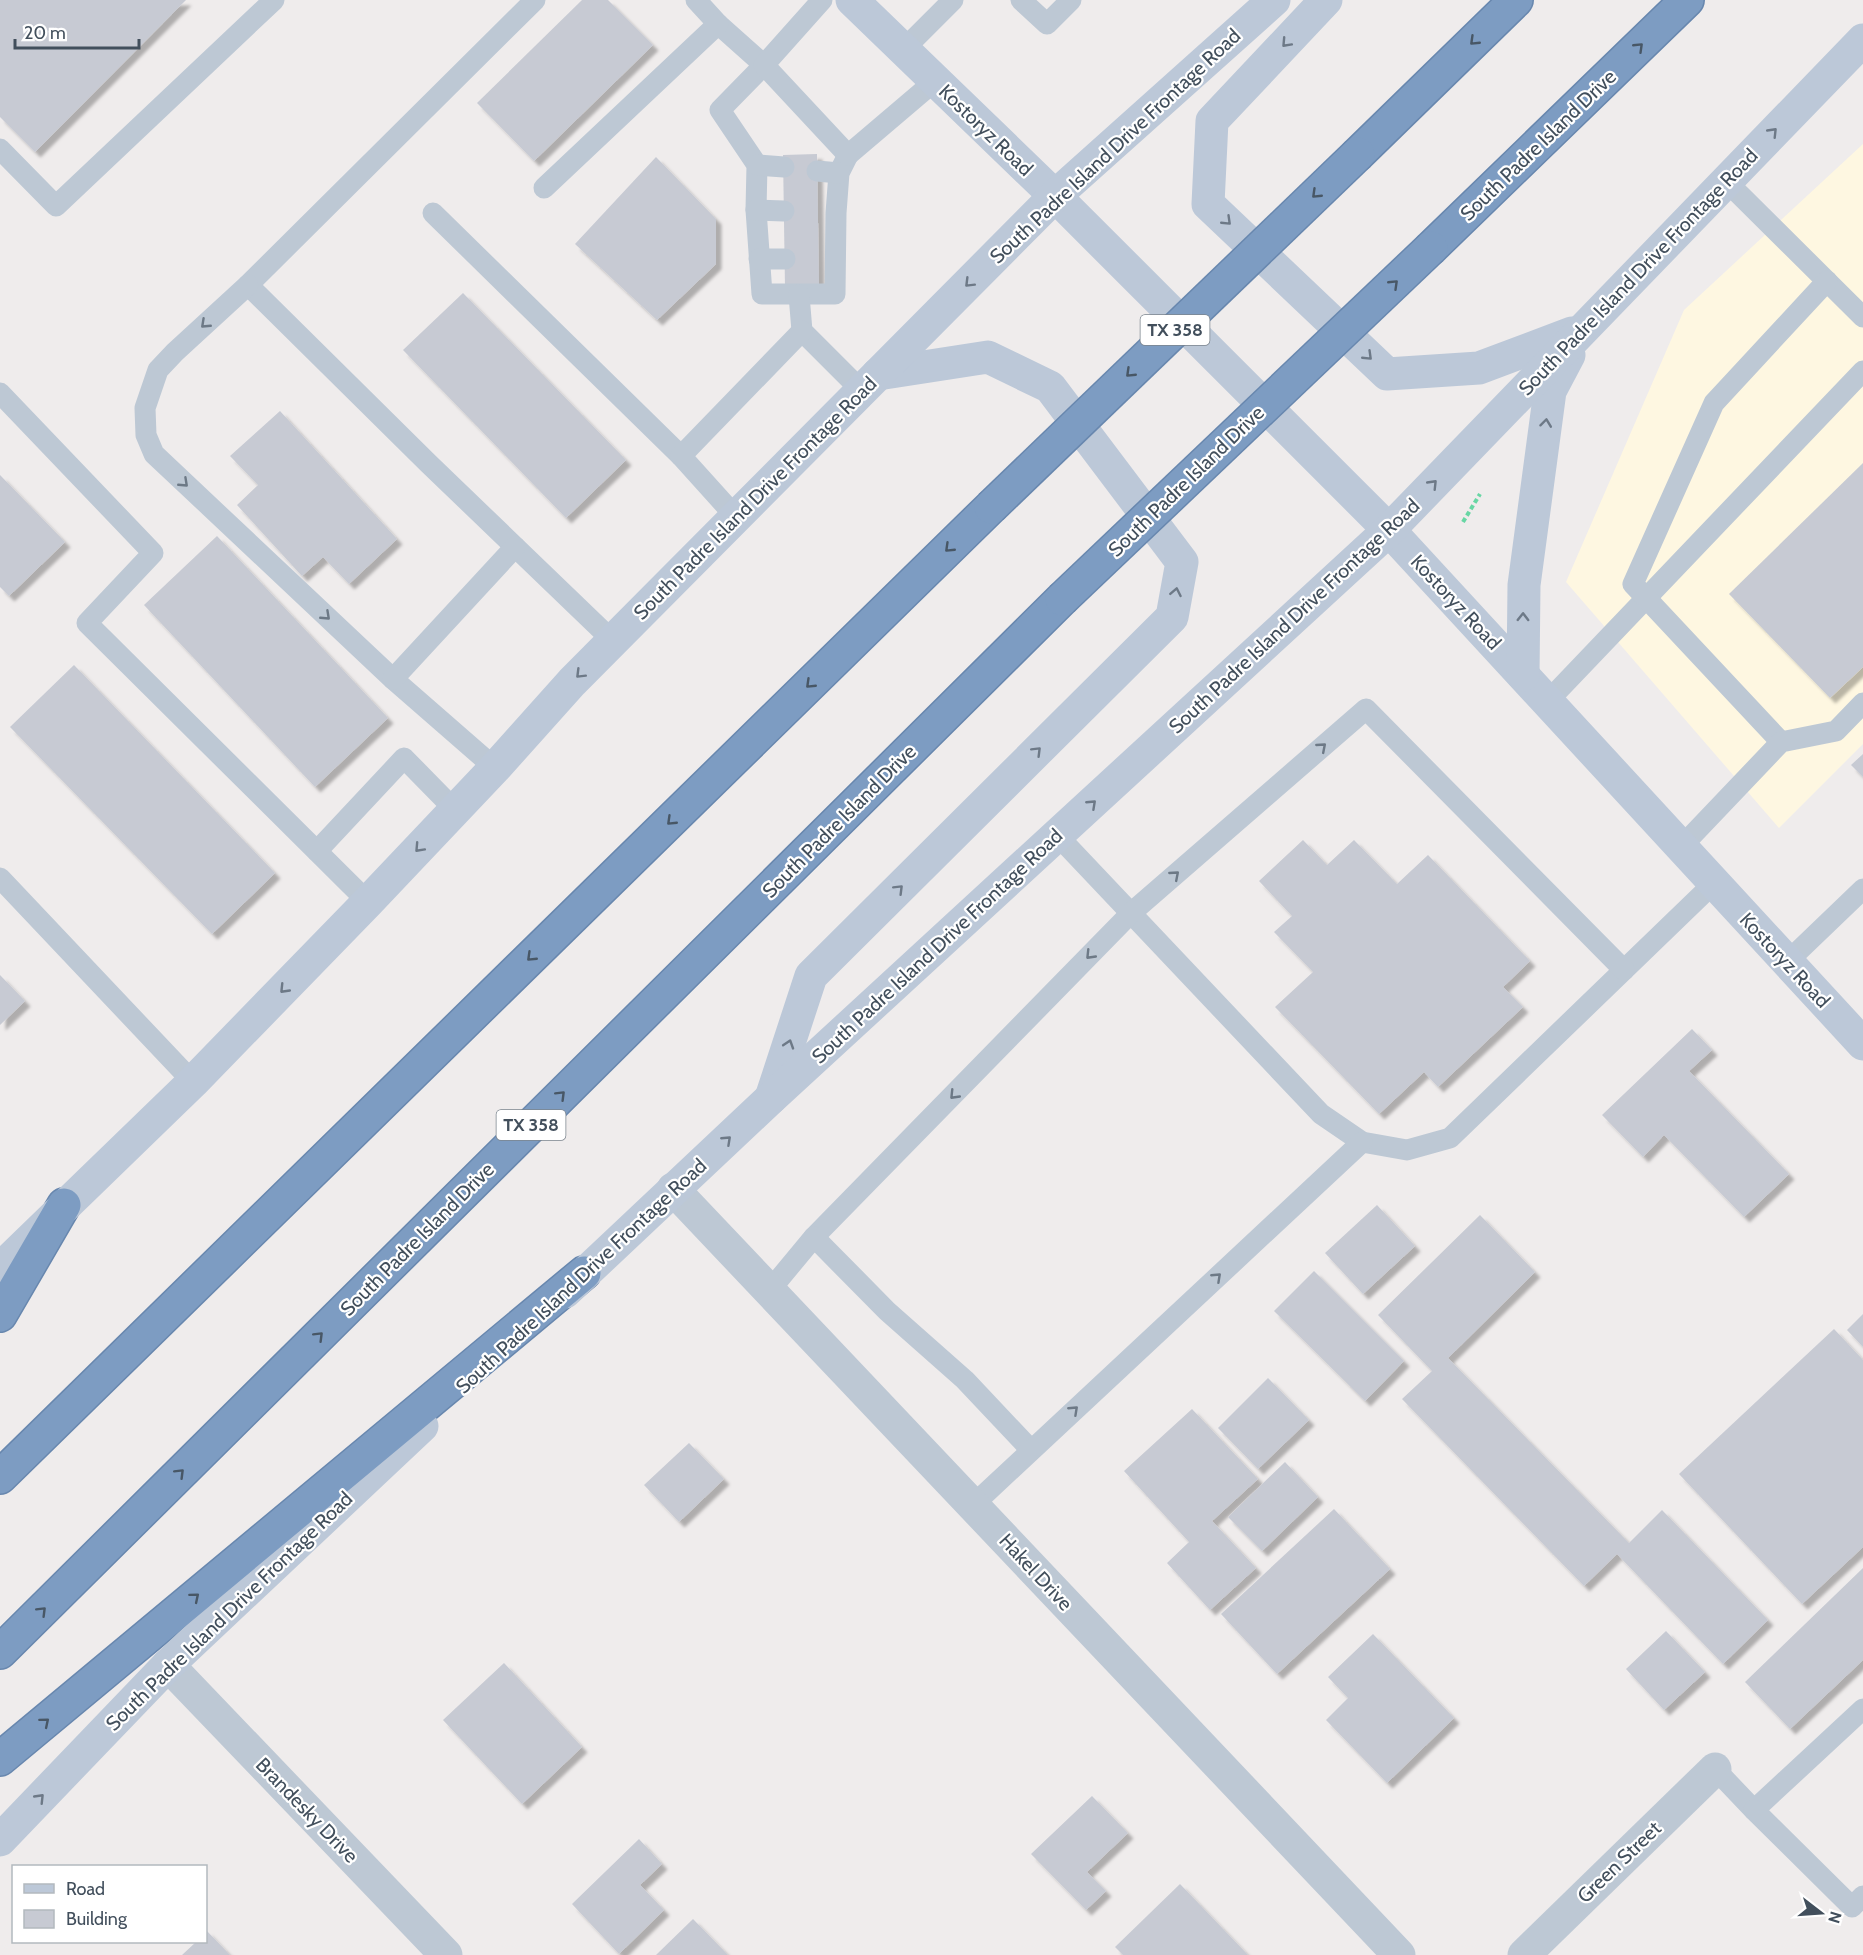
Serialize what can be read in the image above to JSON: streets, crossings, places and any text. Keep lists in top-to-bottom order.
{
  "streets": {
    "highway": ["South Padre Island Drive", "TX 358"],
    "main road": ["Kostoryz Road", "South Padre Island Drive Frontage Road"],
    "street": ["Hakel Drive", "Brandesky Drive", "Green Street"]
  },
  "crossings": [
    ["Kostoryz Road", "South Padre Island Drive Frontage Road"],
    ["South Padre Island Drive Frontage Road", "Hakel Drive"],
    ["South Padre Island Drive Frontage Road", "Brandesky Drive"]
  ],
  "legend": ["Road", "Building"],
  "scale_bar": "20 m",
  "north": "right"
}
